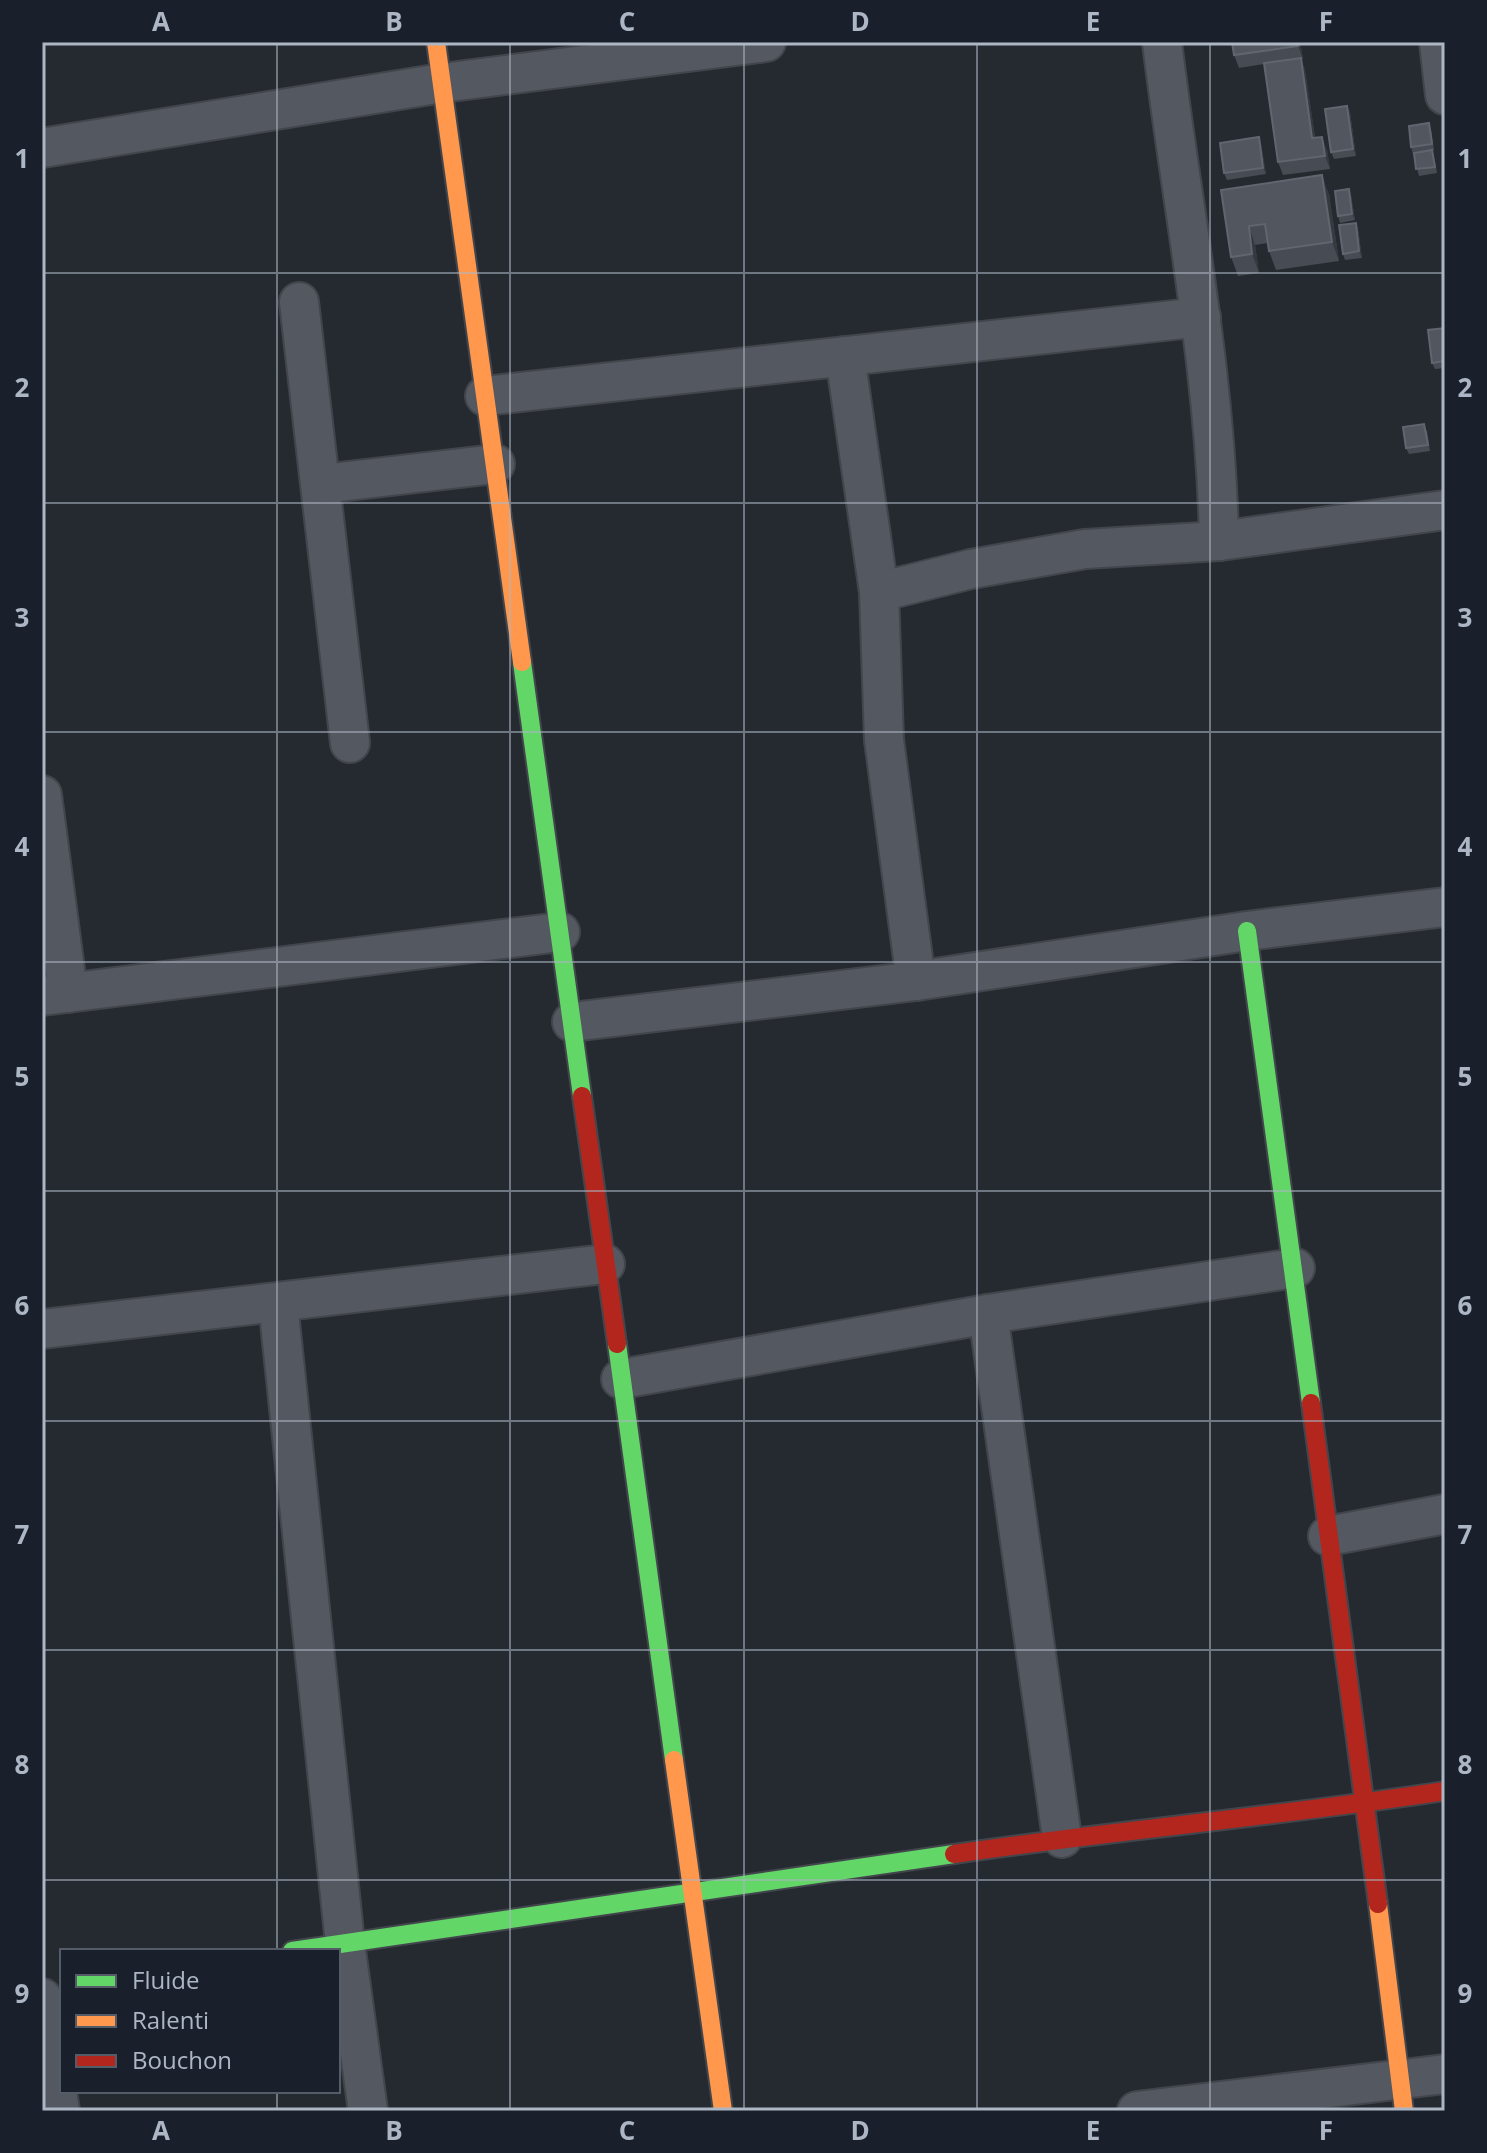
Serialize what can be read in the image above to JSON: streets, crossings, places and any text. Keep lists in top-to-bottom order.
{
  "legend": ["Fluide", "Ralenti", "Bouchon"],
  "grid": {
    "columns": [
      "A",
      "B",
      "C",
      "D",
      "E",
      "F"
    ],
    "rows": [
      "1",
      "2",
      "3",
      "4",
      "5",
      "6",
      "7",
      "8",
      "9"
    ]
  }
}
